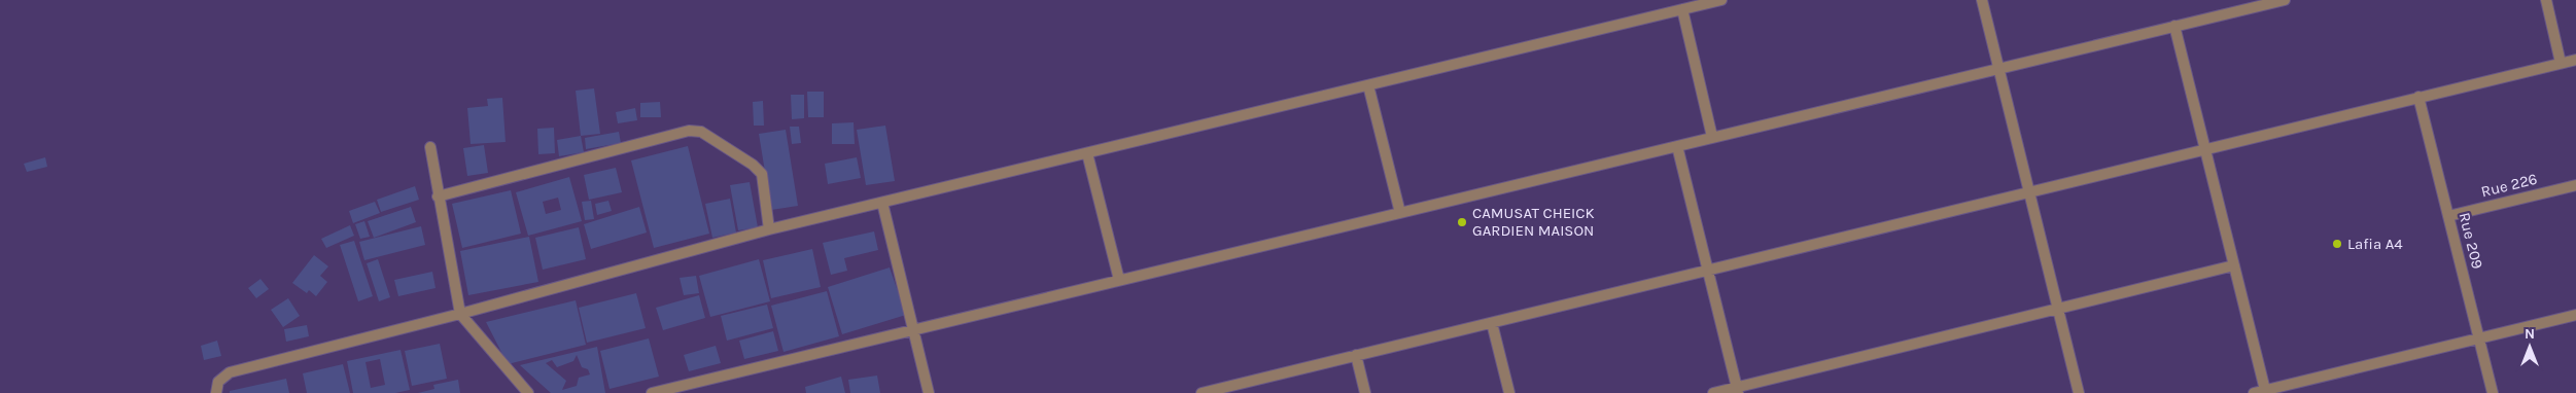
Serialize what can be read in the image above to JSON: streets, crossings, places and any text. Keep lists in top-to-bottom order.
{
  "streets": {
    "street": ["Rue 226", "Rue 209"]
  },
  "crossings": [
    ["Rue 226", "Rue 209"]
  ],
  "places": ["CAMUSAT CHEICK GARDIEN MAISON", "Lafia A4"],
  "north": "top"
}
